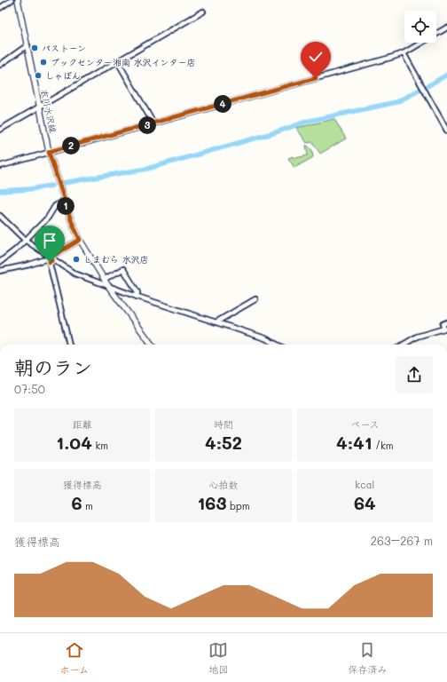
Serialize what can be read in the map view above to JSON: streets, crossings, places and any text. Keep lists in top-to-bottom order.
{
  "streets": {
    "main road": ["衣川水沢線"]
  },
  "places": [
    "パストーン",
    "ブックセンター湘南 水沢インター店",
    "しゃぼん",
    "しまむら 水沢店"
  ],
  "page": {
    "pins": [
      "4",
      "3",
      "2",
      "1"
    ],
    "heading": ["朝のラン", "07:50"],
    "stats": [
      ["距離", "1.04 km"],
      ["時間", "4:52"],
      ["ペース", "4:41 /km"],
      ["獲得標高", "6 m"],
      ["心拍数", "163 bpm"],
      ["kcal", "64"]
    ],
    "chart": ["獲得標高", "263–267 m"],
    "tabs": ["ホーム", "地図", "保存済み"]
  }
}
